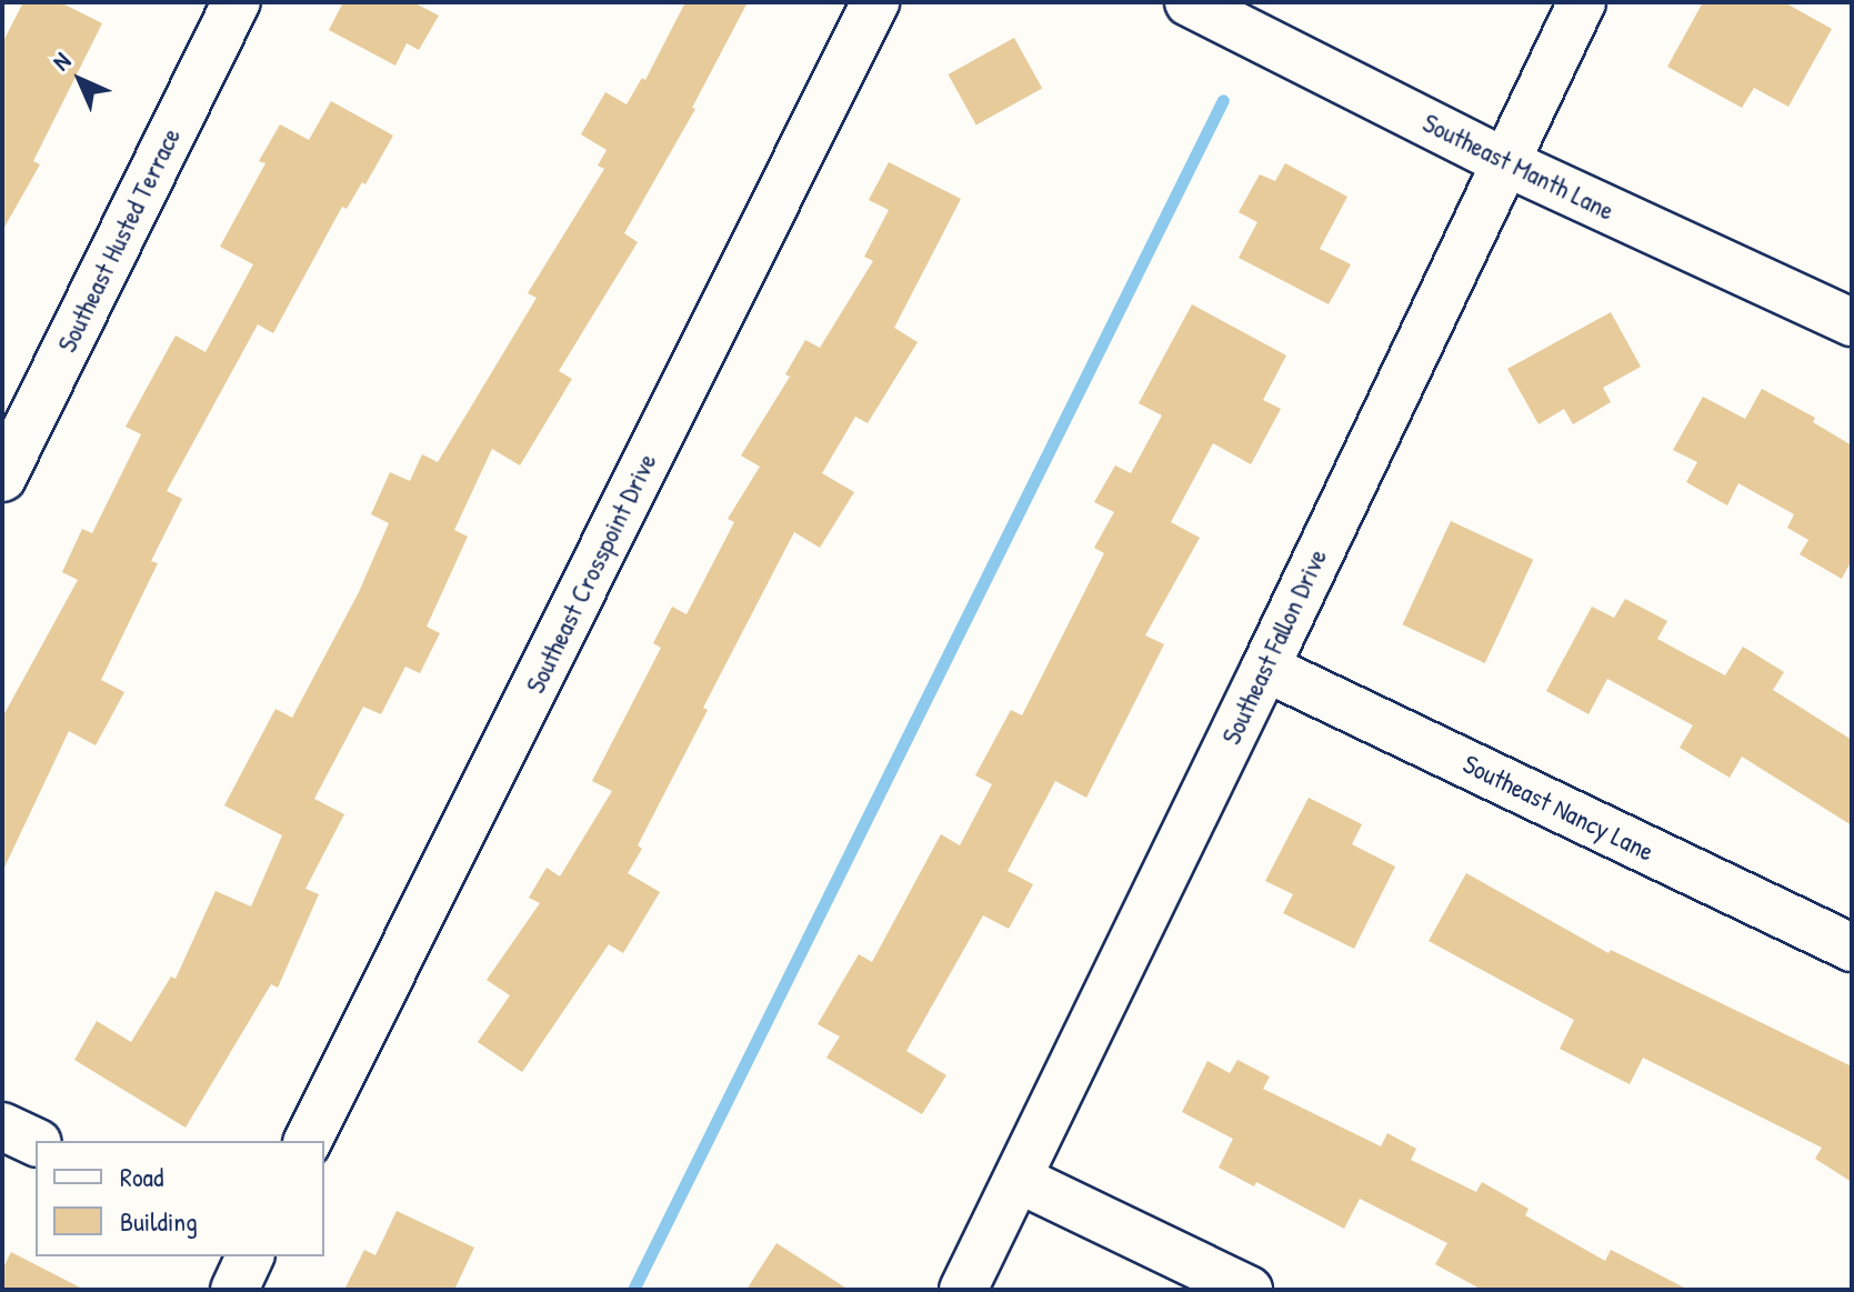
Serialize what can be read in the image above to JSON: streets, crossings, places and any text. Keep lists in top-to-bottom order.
{
  "streets": {
    "street": [
      "Southeast Manth Lane",
      "Southeast Husted Terrace",
      "Southeast Crosspoint Drive",
      "Southeast Fallon Drive",
      "Southeast Nancy Lane"
    ]
  },
  "crossings": [
    ["Southeast Manth Lane", "Southeast Fallon Drive"],
    ["Southeast Fallon Drive", "Southeast Nancy Lane"]
  ],
  "legend": ["Road", "Building"],
  "north": "top left"
}
